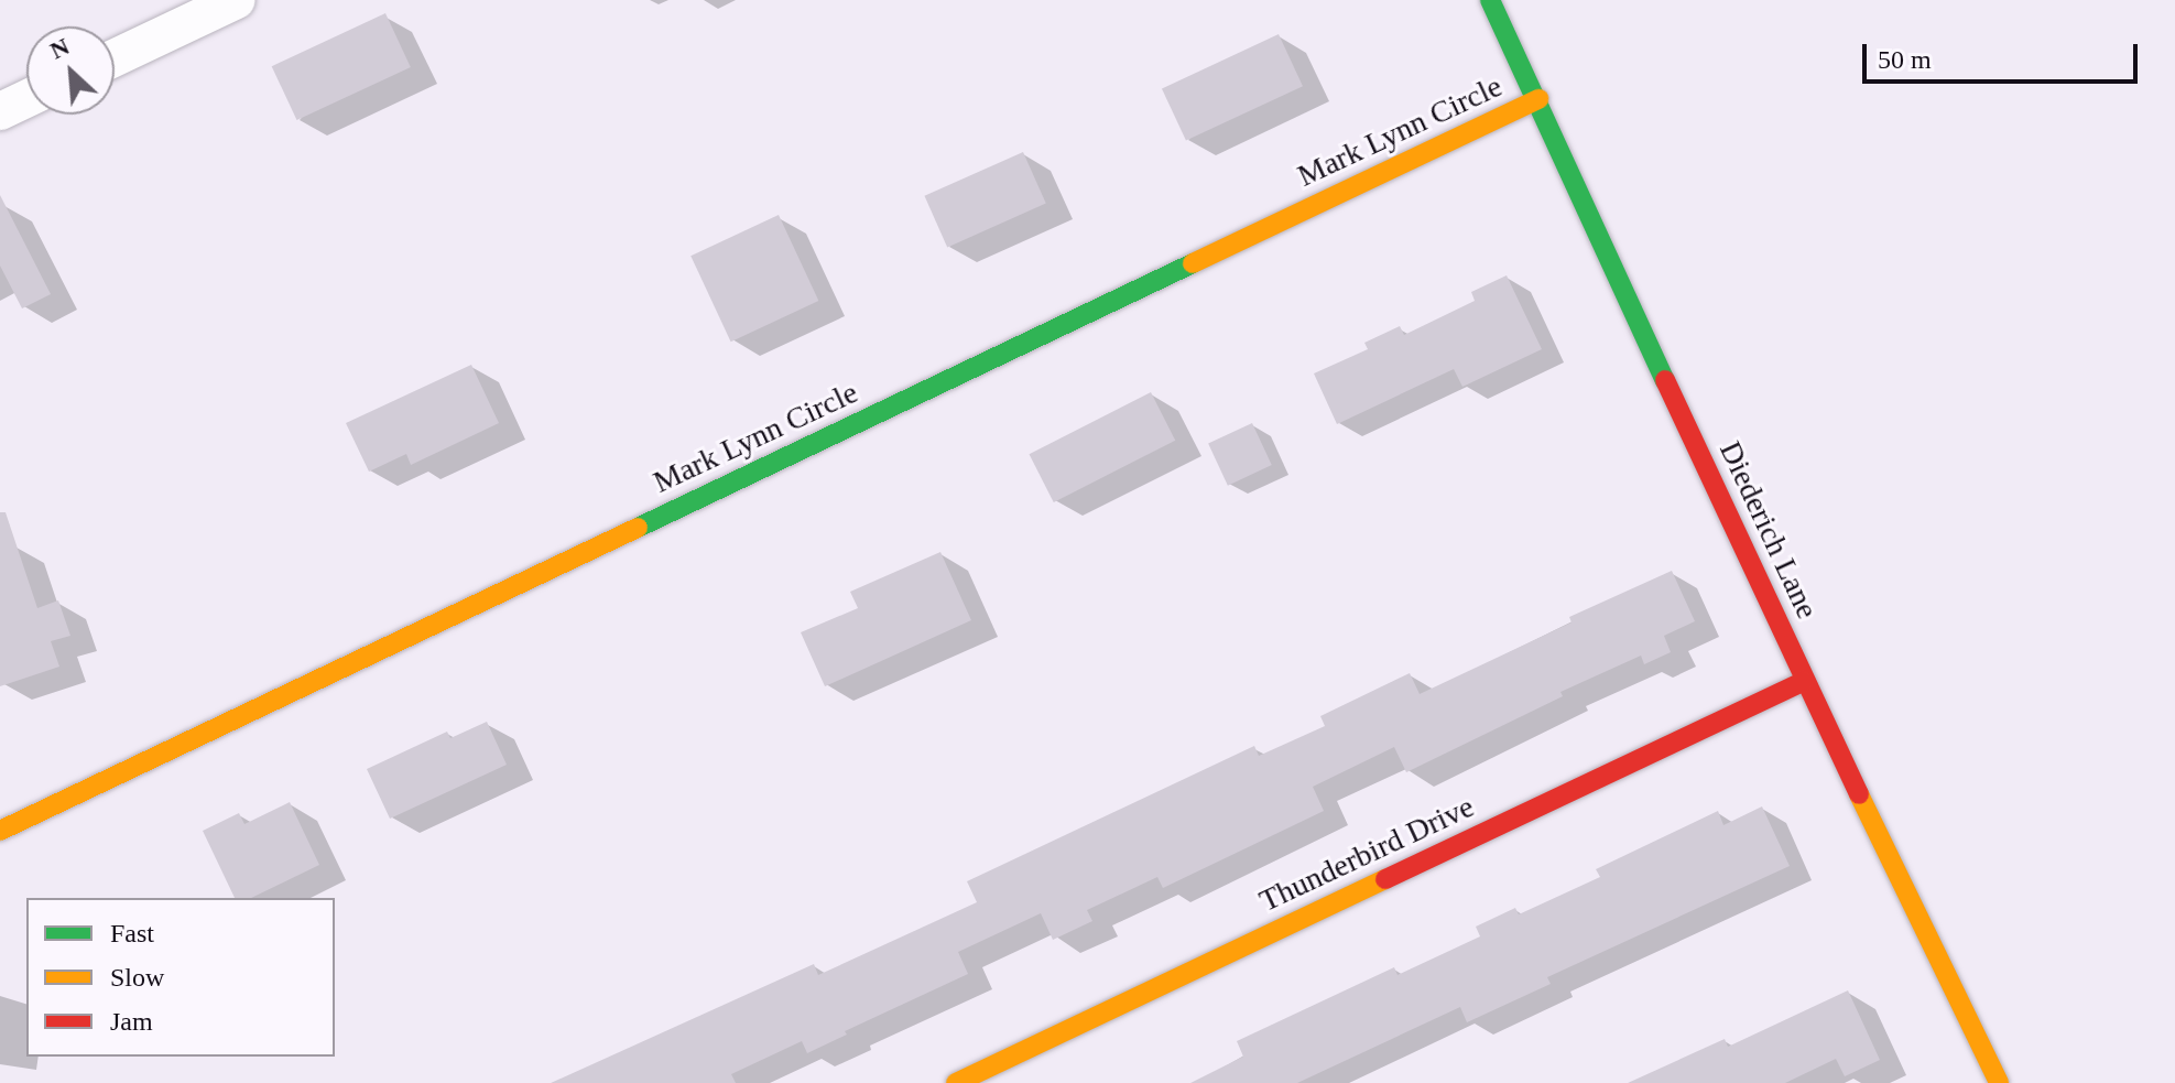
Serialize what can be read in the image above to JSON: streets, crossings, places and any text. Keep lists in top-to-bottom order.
{
  "streets": {
    "street": ["Mark Lynn Circle", "Diederich Lane", "Thunderbird Drive"]
  },
  "crossings": [
    ["Mark Lynn Circle", "Diederich Lane"],
    ["Diederich Lane", "Thunderbird Drive"]
  ],
  "legend": ["Fast", "Slow", "Jam"],
  "scale_bar": "50 m",
  "north": "top left"
}
